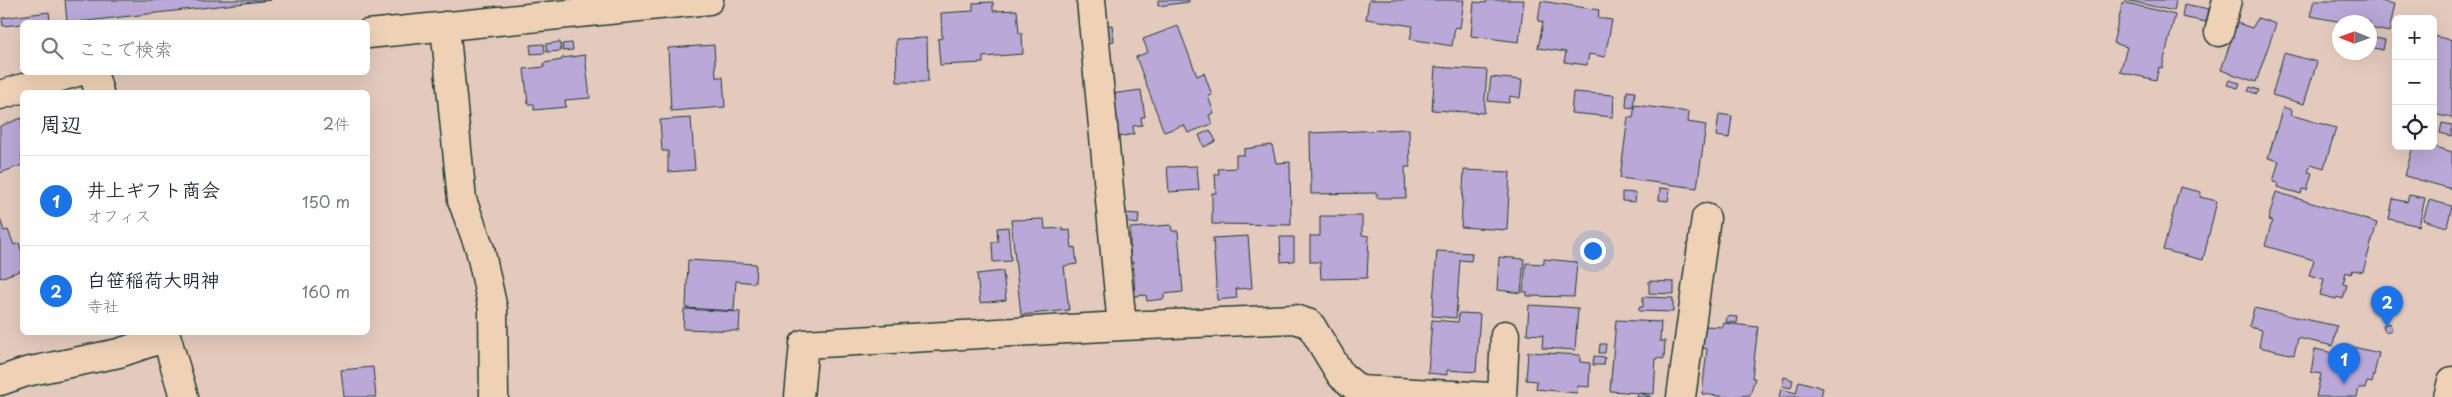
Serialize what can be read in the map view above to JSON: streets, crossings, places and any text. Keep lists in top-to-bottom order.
{
  "north": "left",
  "page": {
    "map_buttons": ["+", "−"],
    "search": "ここで検索",
    "heading": ["周辺", "2件"],
    "list": [
      {
        "mark": "1",
        "name": "井上ギフト商会",
        "note": "オフィス",
        "value": "150 m"
      },
      {
        "mark": "2",
        "name": "白笹稲荷大明神",
        "note": "寺社",
        "value": "160 m"
      }
    ],
    "pins": ["2", "1"]
  }
}
